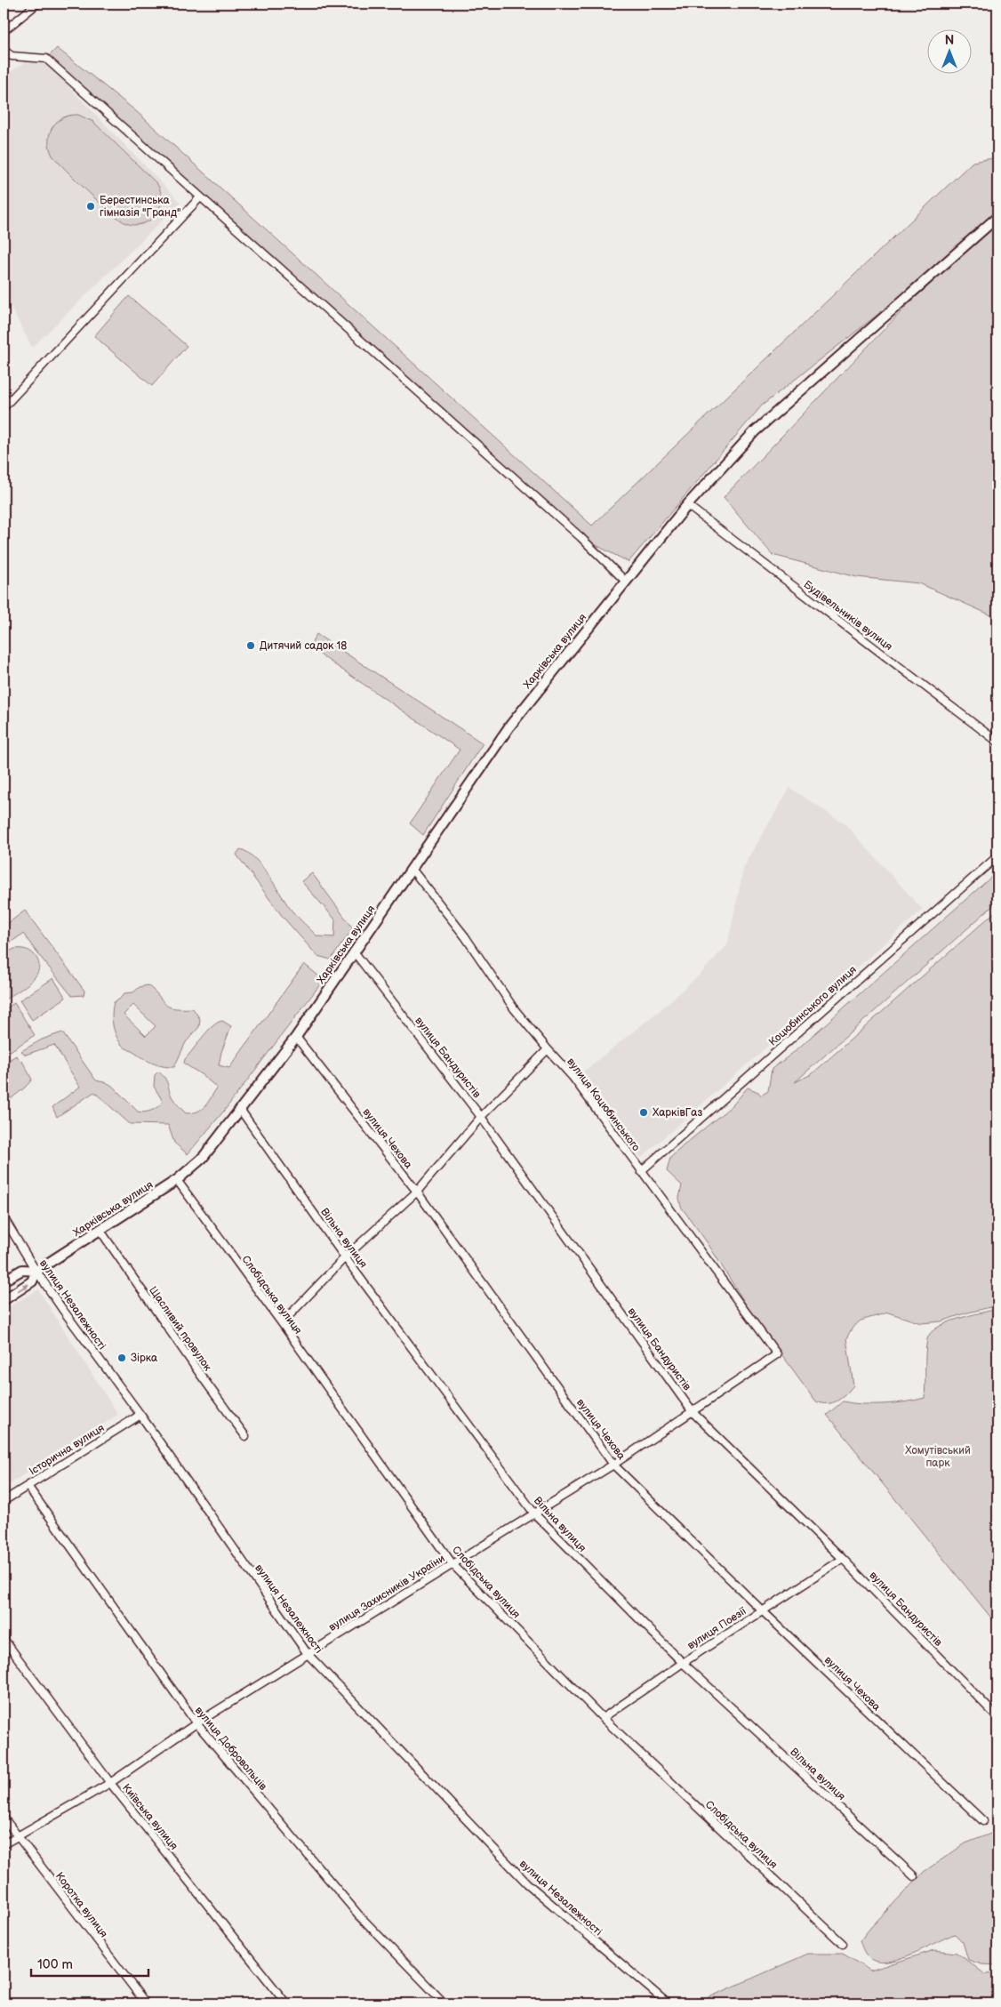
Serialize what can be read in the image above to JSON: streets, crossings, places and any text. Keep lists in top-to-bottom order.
{
  "streets": {
    "street": [
      "Будівельників вулиця",
      "Харківська вулиця",
      "Коцюбинського вулиця",
      "вулиця Бандуристів",
      "вулиця Коцюбинського",
      "вулиця Чехова",
      "Вільна вулиця",
      "Слобідська вулиця",
      "вулиця Незалежності",
      "Щасливий провулок",
      "Історична вулиця",
      "вулиця Захисників України",
      "вулиця Поезії",
      "вулиця Добровольців",
      "Київська вулиця",
      "Коротка вулиця"
    ]
  },
  "crossings": [
    ["Будівельників вулиця", "Харківська вулиця"],
    ["Харківська вулиця", "вулиця Бандуристів"],
    ["Харківська вулиця", "вулиця Коцюбинського"],
    ["Харківська вулиця", "вулиця Чехова"],
    ["Харківська вулиця", "Вільна вулиця"],
    ["Харківська вулиця", "Слобідська вулиця"],
    ["Харківська вулиця", "вулиця Незалежності"],
    ["Харківська вулиця", "Щасливий провулок"],
    ["Коцюбинського вулиця", "вулиця Коцюбинського"],
    ["вулиця Бандуристів", "вулиця Захисників України"],
    ["вулиця Бандуристів", "вулиця Поезії"],
    ["вулиця Коцюбинського", "вулиця Захисників України"],
    ["вулиця Чехова", "вулиця Захисників України"],
    ["вулиця Чехова", "вулиця Поезії"],
    ["Вільна вулиця", "вулиця Захисників України"],
    ["Вільна вулиця", "вулиця Поезії"],
    ["Слобідська вулиця", "вулиця Захисників України"],
    ["Слобідська вулиця", "вулиця Поезії"],
    ["вулиця Незалежності", "Історична вулиця"],
    ["вулиця Незалежності", "вулиця Захисників України"],
    ["Історична вулиця", "вулиця Добровольців"],
    ["вулиця Захисників України", "вулиця Добровольців"],
    ["вулиця Захисників України", "Київська вулиця"],
    ["вулиця Захисників України", "Коротка вулиця"]
  ],
  "parks": ["Хомутівський парк"],
  "places": [
    "Берестинська гімназія \"Гранд\"",
    "Дитячий садок 18",
    "ХарківГаз",
    "Зірка"
  ],
  "scale_bar": "100 m",
  "north": "top"
}
